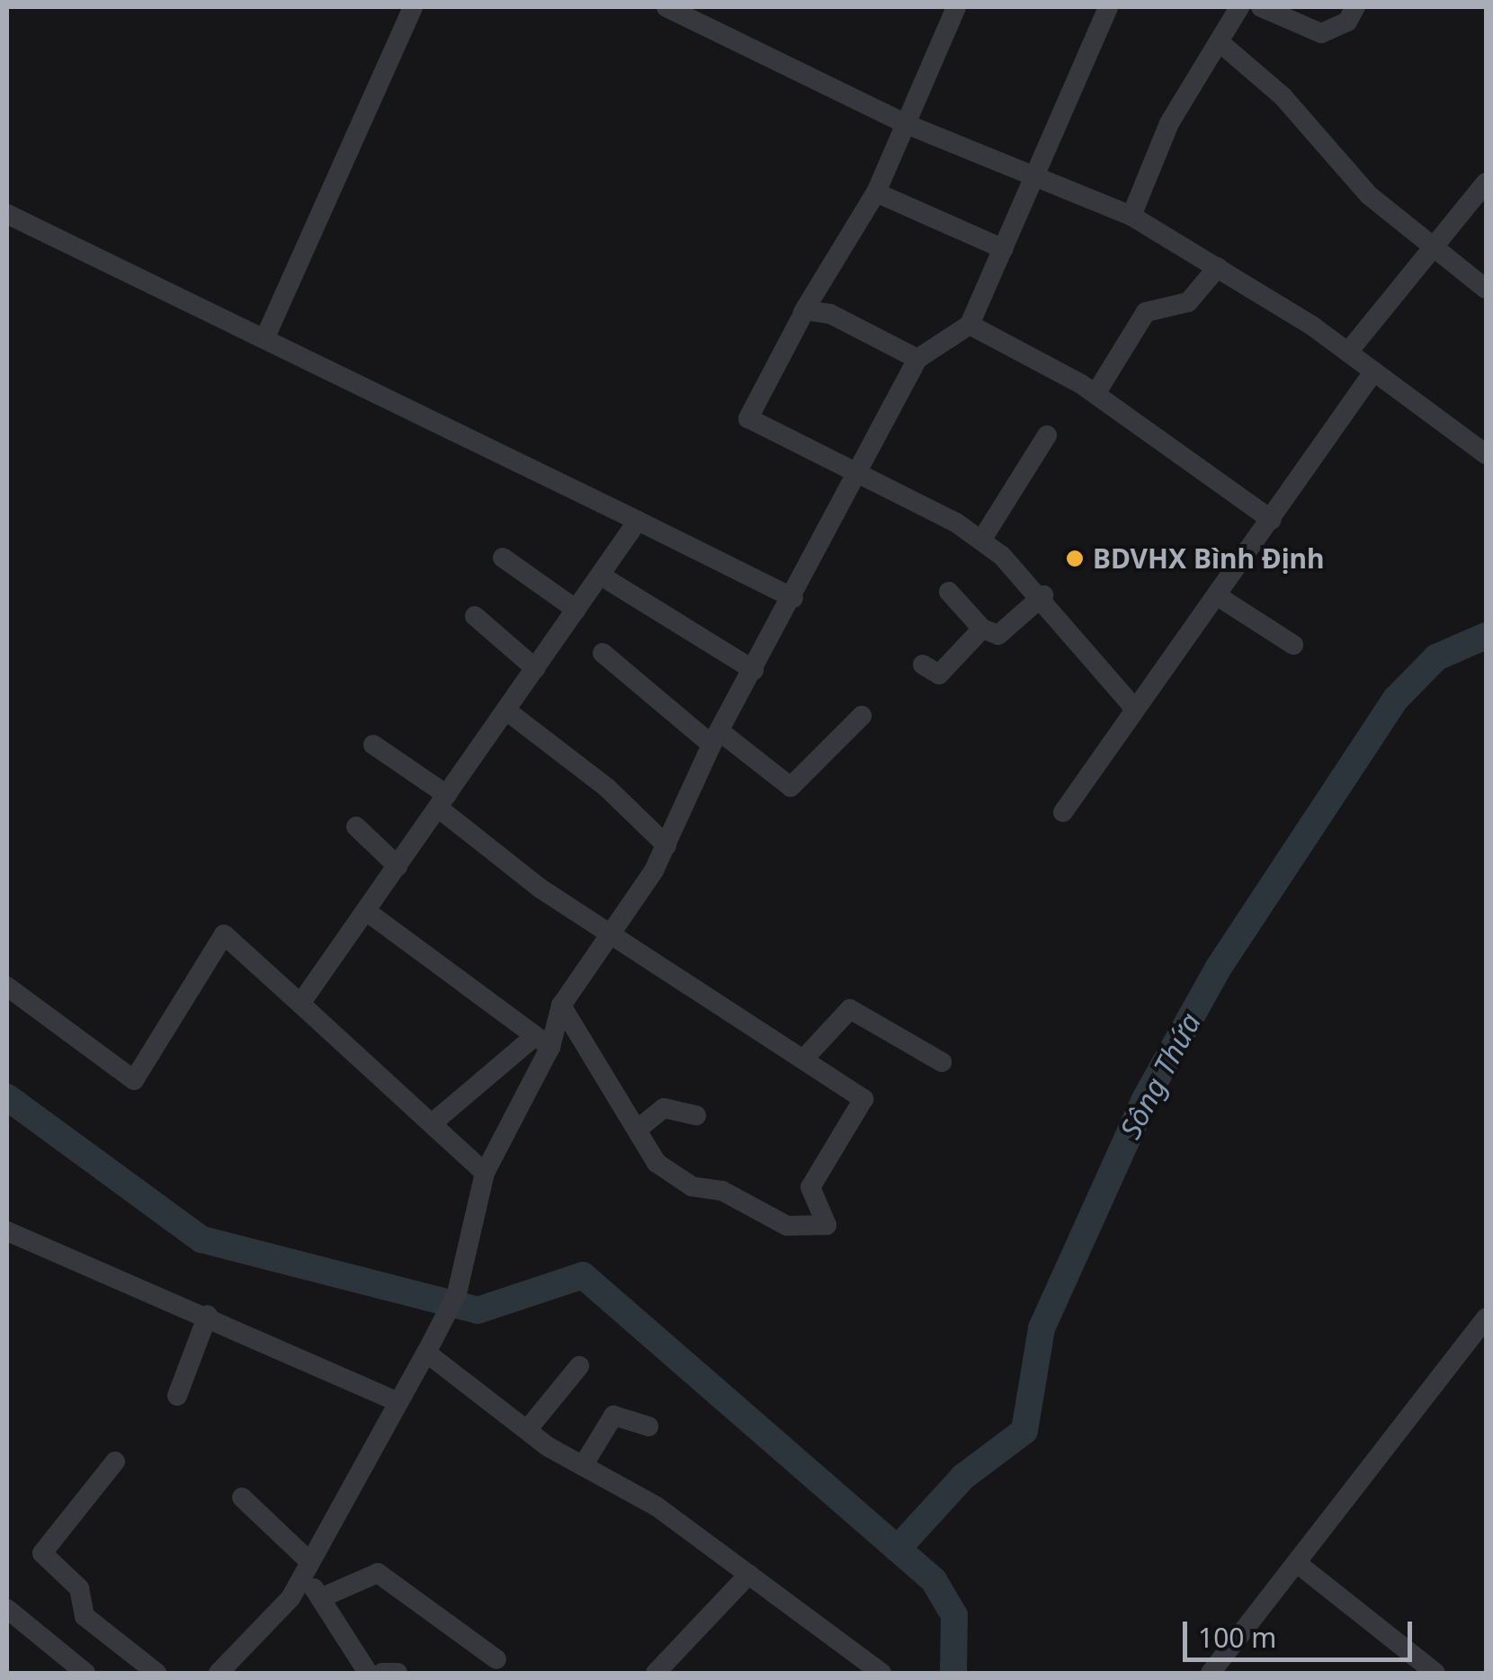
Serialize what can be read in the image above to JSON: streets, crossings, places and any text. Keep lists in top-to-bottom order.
{
  "water": ["Sông Thứa"],
  "places": ["BDVHX Bình Định"],
  "scale_bar": "100 m"
}
